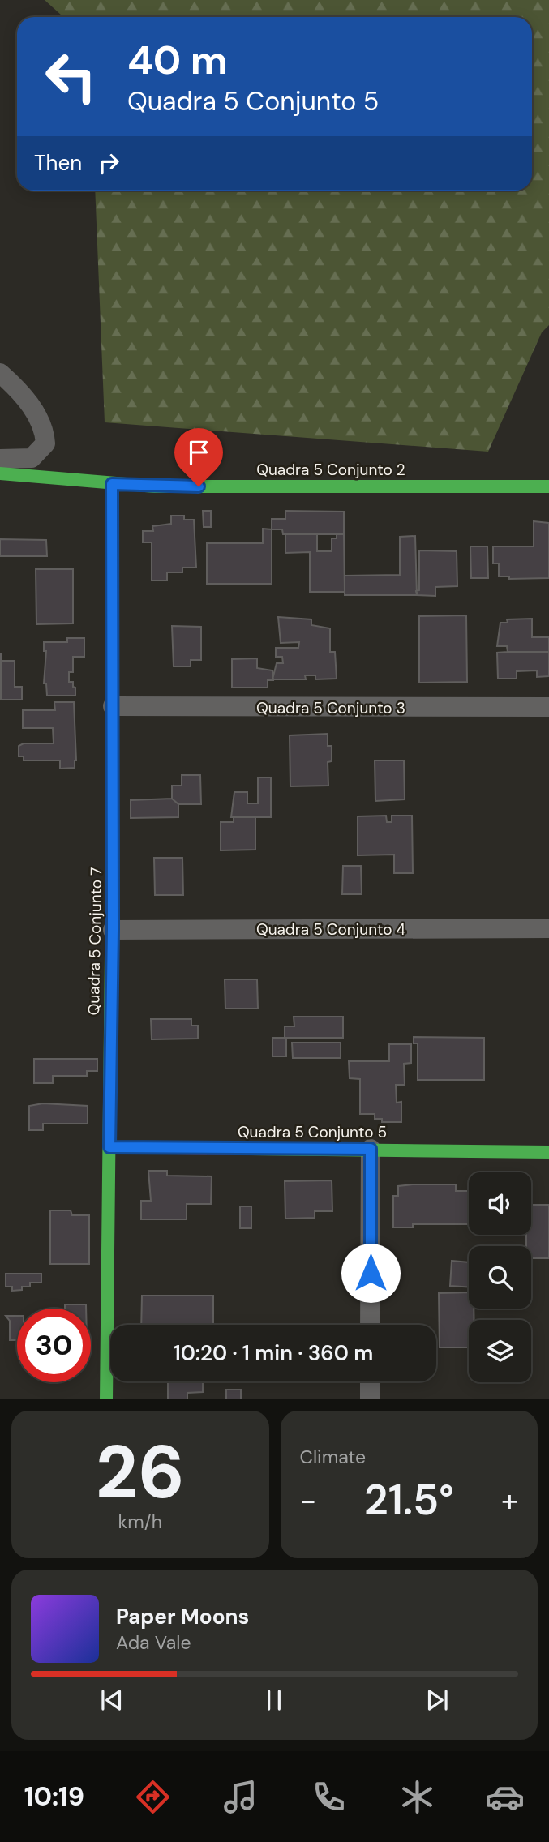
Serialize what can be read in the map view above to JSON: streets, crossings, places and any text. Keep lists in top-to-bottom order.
{
  "streets": {
    "street": [
      "Quadra 5 Conjunto 2",
      "Quadra 5 Conjunto 3",
      "Quadra 5 Conjunto 4",
      "Quadra 5 Conjunto 7",
      "Quadra 5 Conjunto 5"
    ]
  },
  "crossings": [
    ["Quadra 5 Conjunto 2", "Quadra 5 Conjunto 7"],
    ["Quadra 5 Conjunto 3", "Quadra 5 Conjunto 7"],
    ["Quadra 5 Conjunto 4", "Quadra 5 Conjunto 7"],
    ["Quadra 5 Conjunto 7", "Quadra 5 Conjunto 5"]
  ],
  "page": {
    "turn": ["40 m", "Quadra 5 Conjunto 5"],
    "then": "Then",
    "limit": "30",
    "trip": "10:20 · 1 min · 360 m",
    "tile": [
      ["26", "km/h"],
      "Climate"
    ],
    "heat": ["−", "21.5°", "+"],
    "song": ["Paper Moons", "Ada Vale"],
    "tabs": "10:19"
  }
}
